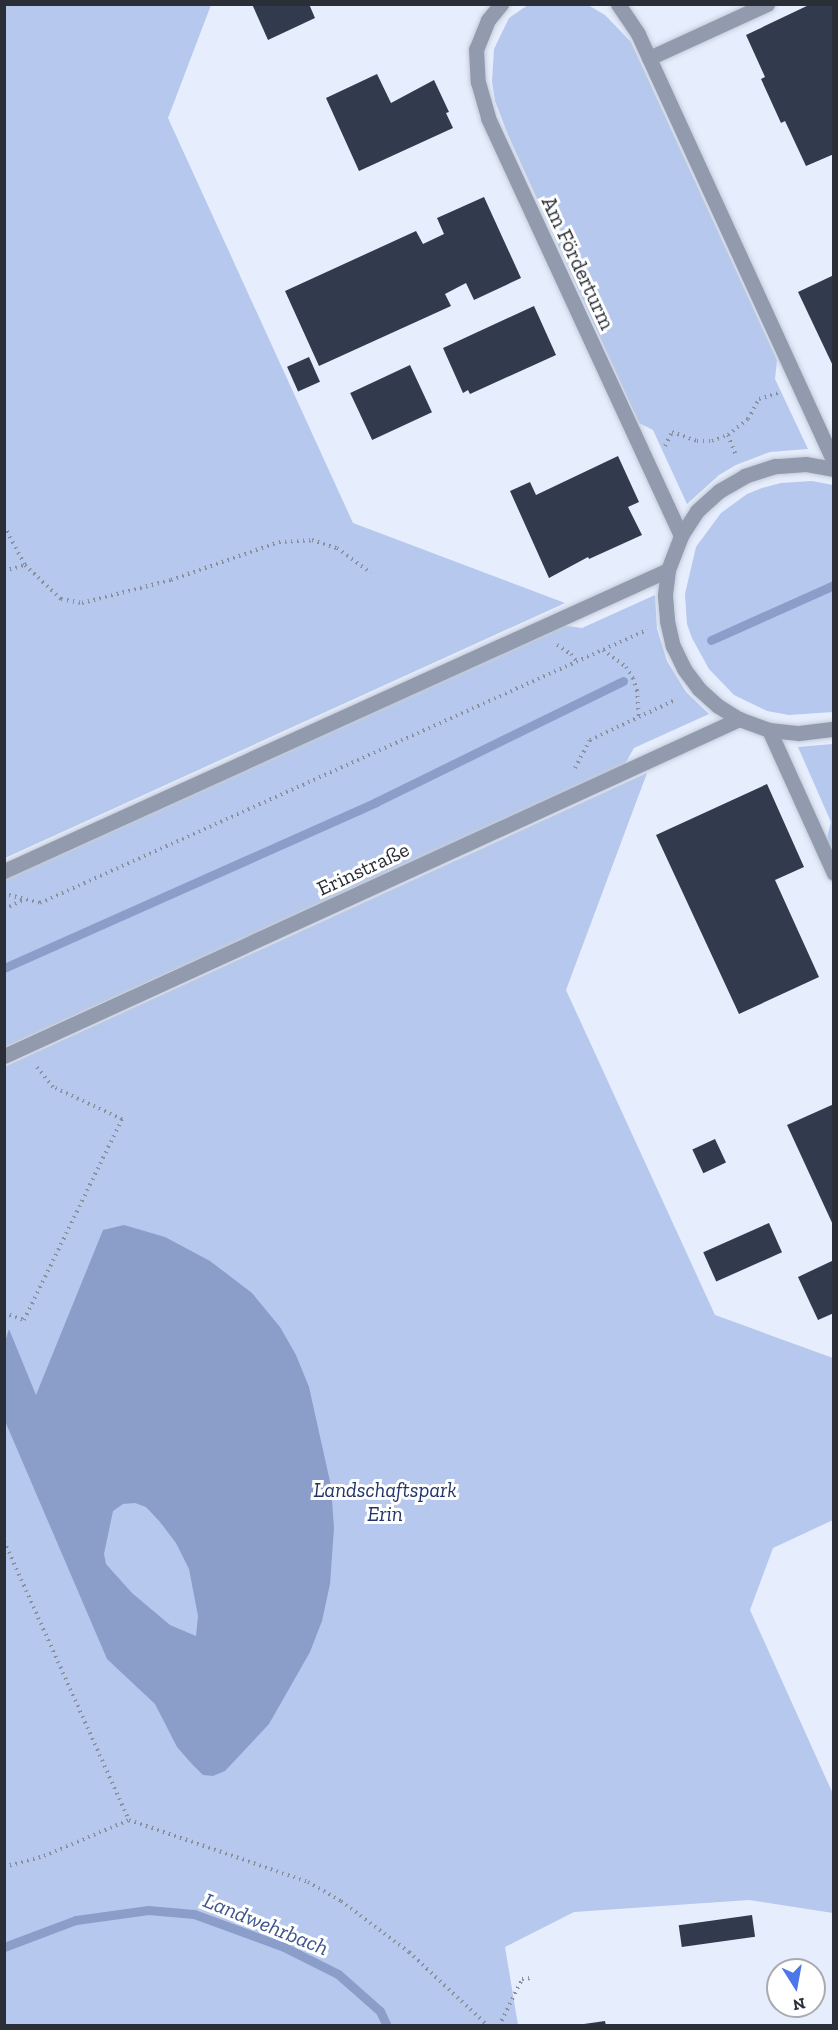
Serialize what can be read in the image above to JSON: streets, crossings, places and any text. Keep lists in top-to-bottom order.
{
  "streets": {
    "street": ["Am Förderturm", "Erinstraße"]
  },
  "water": ["Landwehrbach"],
  "parks": ["Landschaftspark Erin"],
  "north": "bottom"
}
